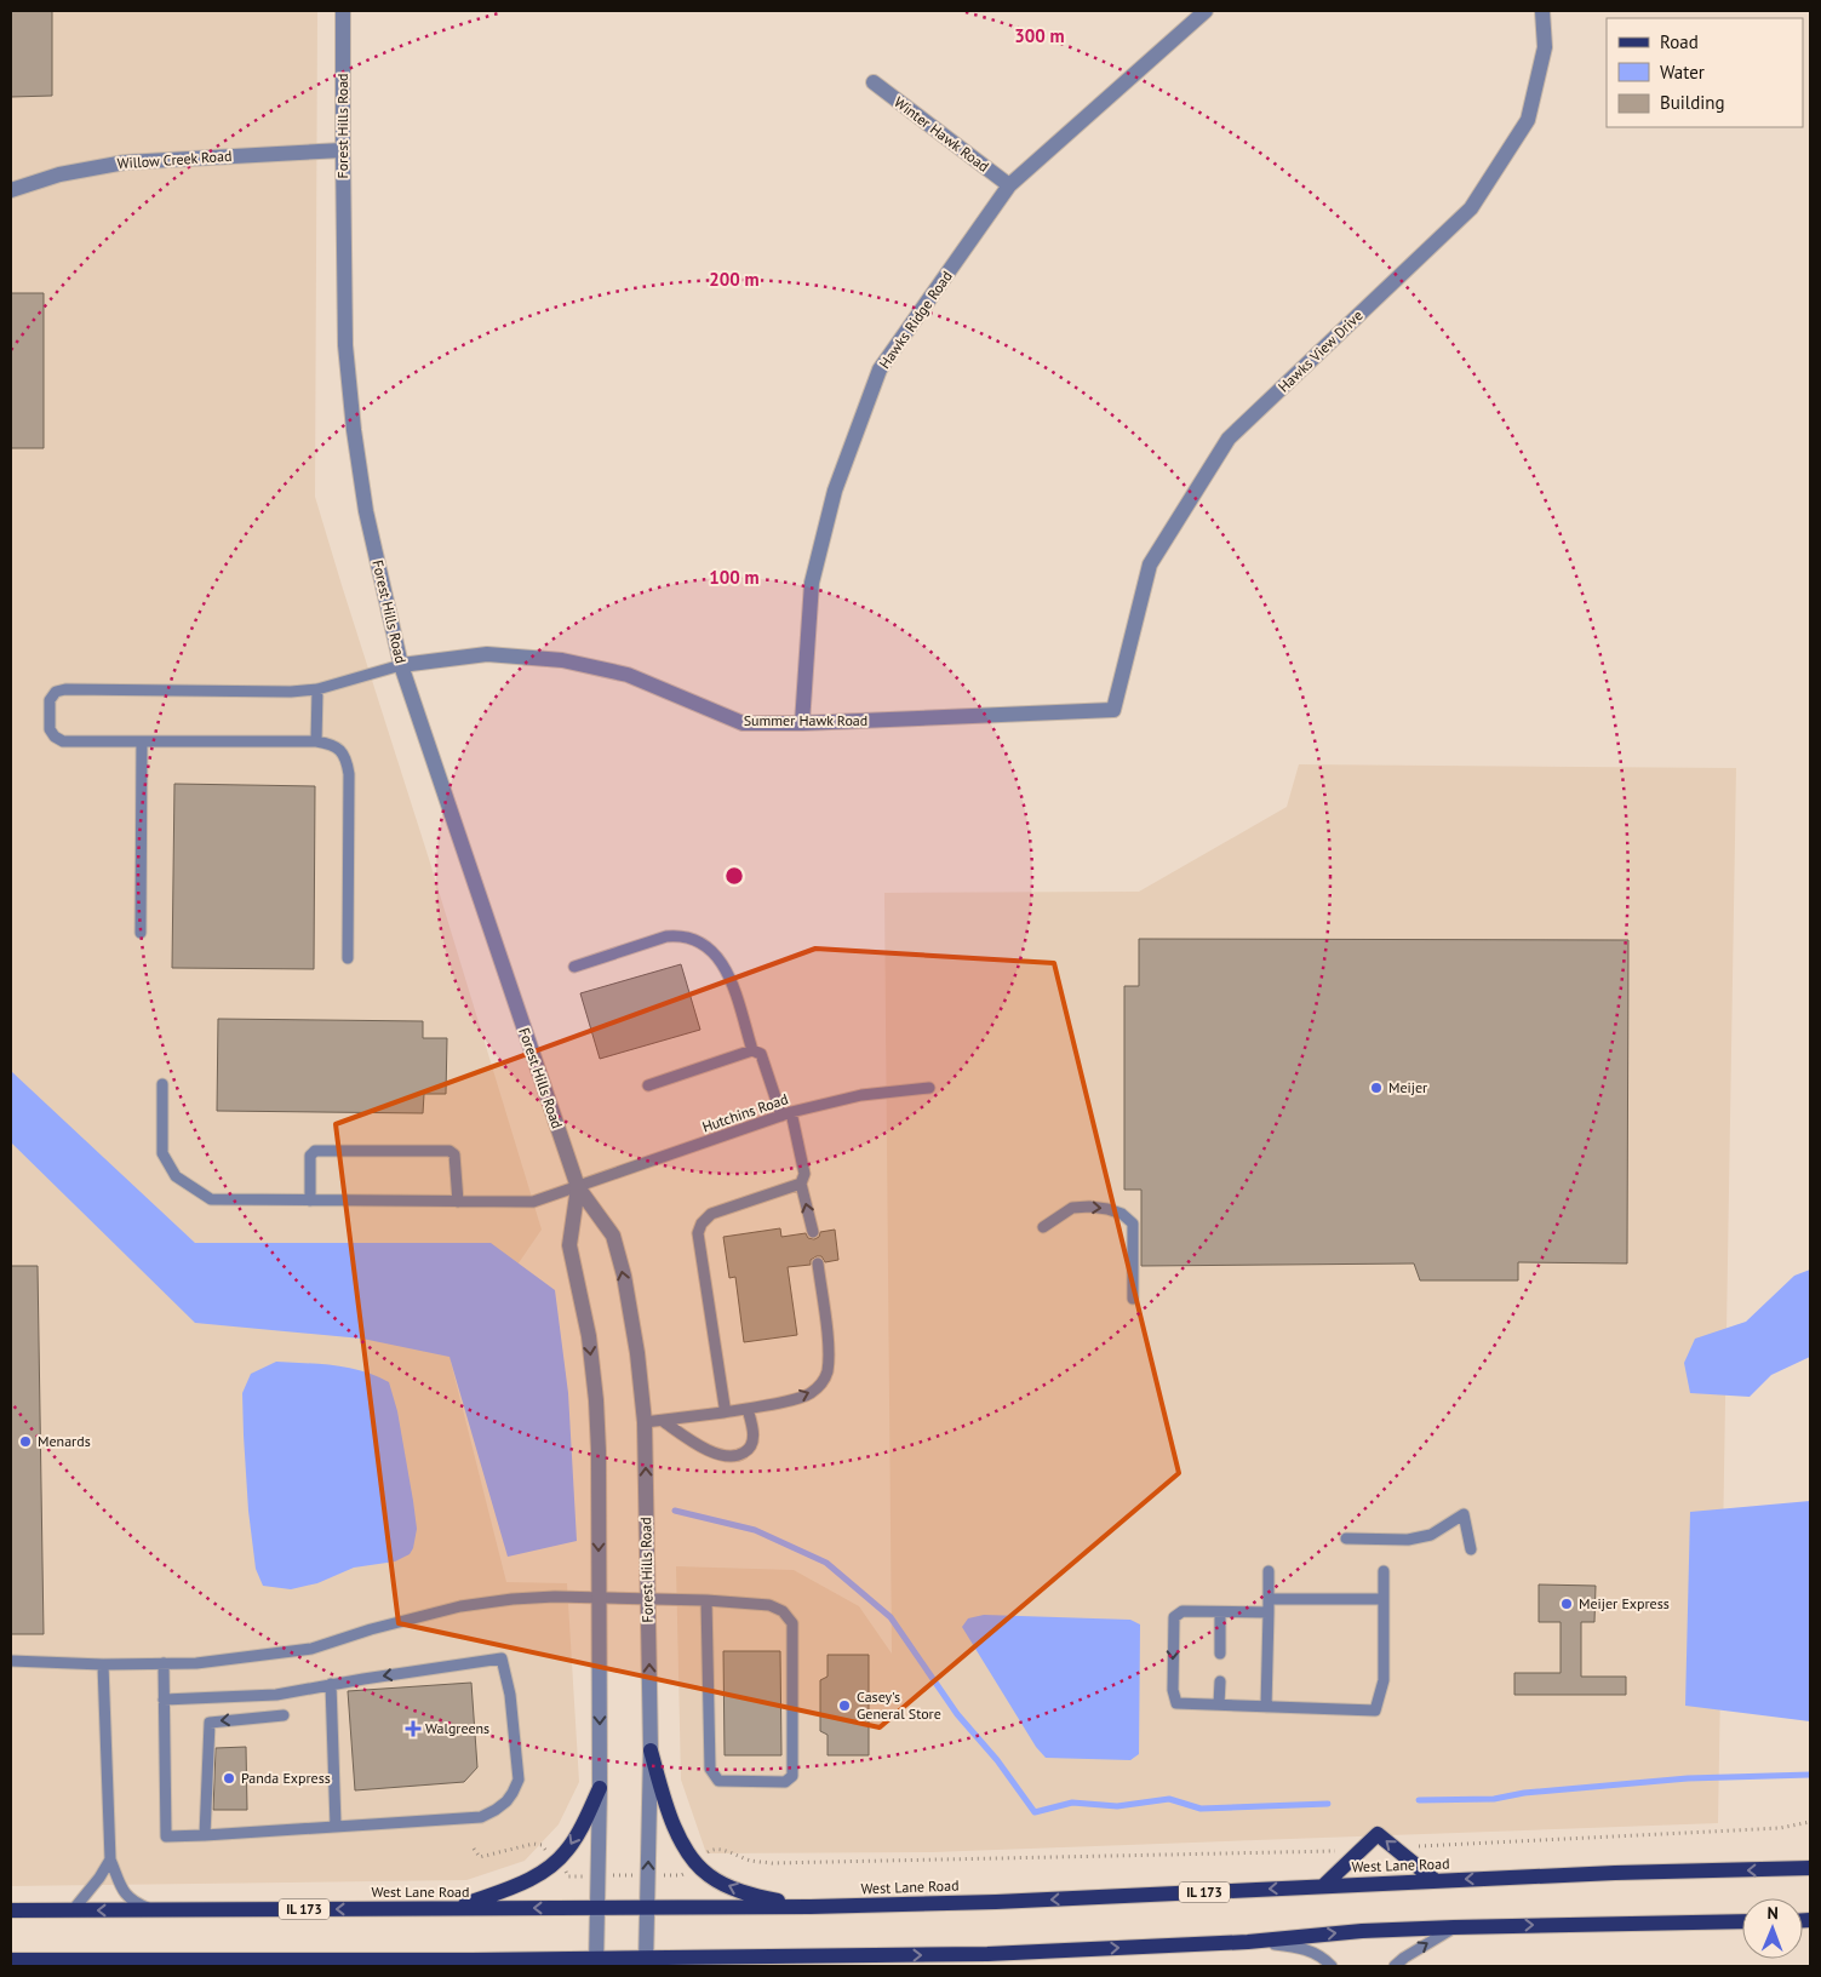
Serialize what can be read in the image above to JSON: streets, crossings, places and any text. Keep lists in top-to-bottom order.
{
  "streets": {
    "main road": ["West Lane Road", "IL 173"],
    "street": [
      "Forest Hills Road",
      "Winter Hawk Road",
      "Willow Creek Road",
      "Hawks Ridge Road",
      "Hawks View Drive",
      "Summer Hawk Road"
    ],
    "lane": ["Hutchins Road"]
  },
  "crossings": [
    ["Forest Hills Road", "Willow Creek Road"],
    ["Forest Hills Road", "Summer Hawk Road"],
    ["Forest Hills Road", "Hutchins Road"],
    ["Forest Hills Road", "West Lane Road"],
    ["Winter Hawk Road", "Hawks Ridge Road"],
    ["Hawks Ridge Road", "Summer Hawk Road"],
    ["Hawks View Drive", "Summer Hawk Road"]
  ],
  "places": {
    "other": [
      "Meijer",
      "Menards",
      "Meijer Express",
      "Casey's General Store",
      "Panda Express"
    ],
    "health": ["Walgreens"]
  },
  "legend": ["Road", "Water", "Building"],
  "north": "top",
  "rings": ["300 m", "200 m", "100 m"]
}
